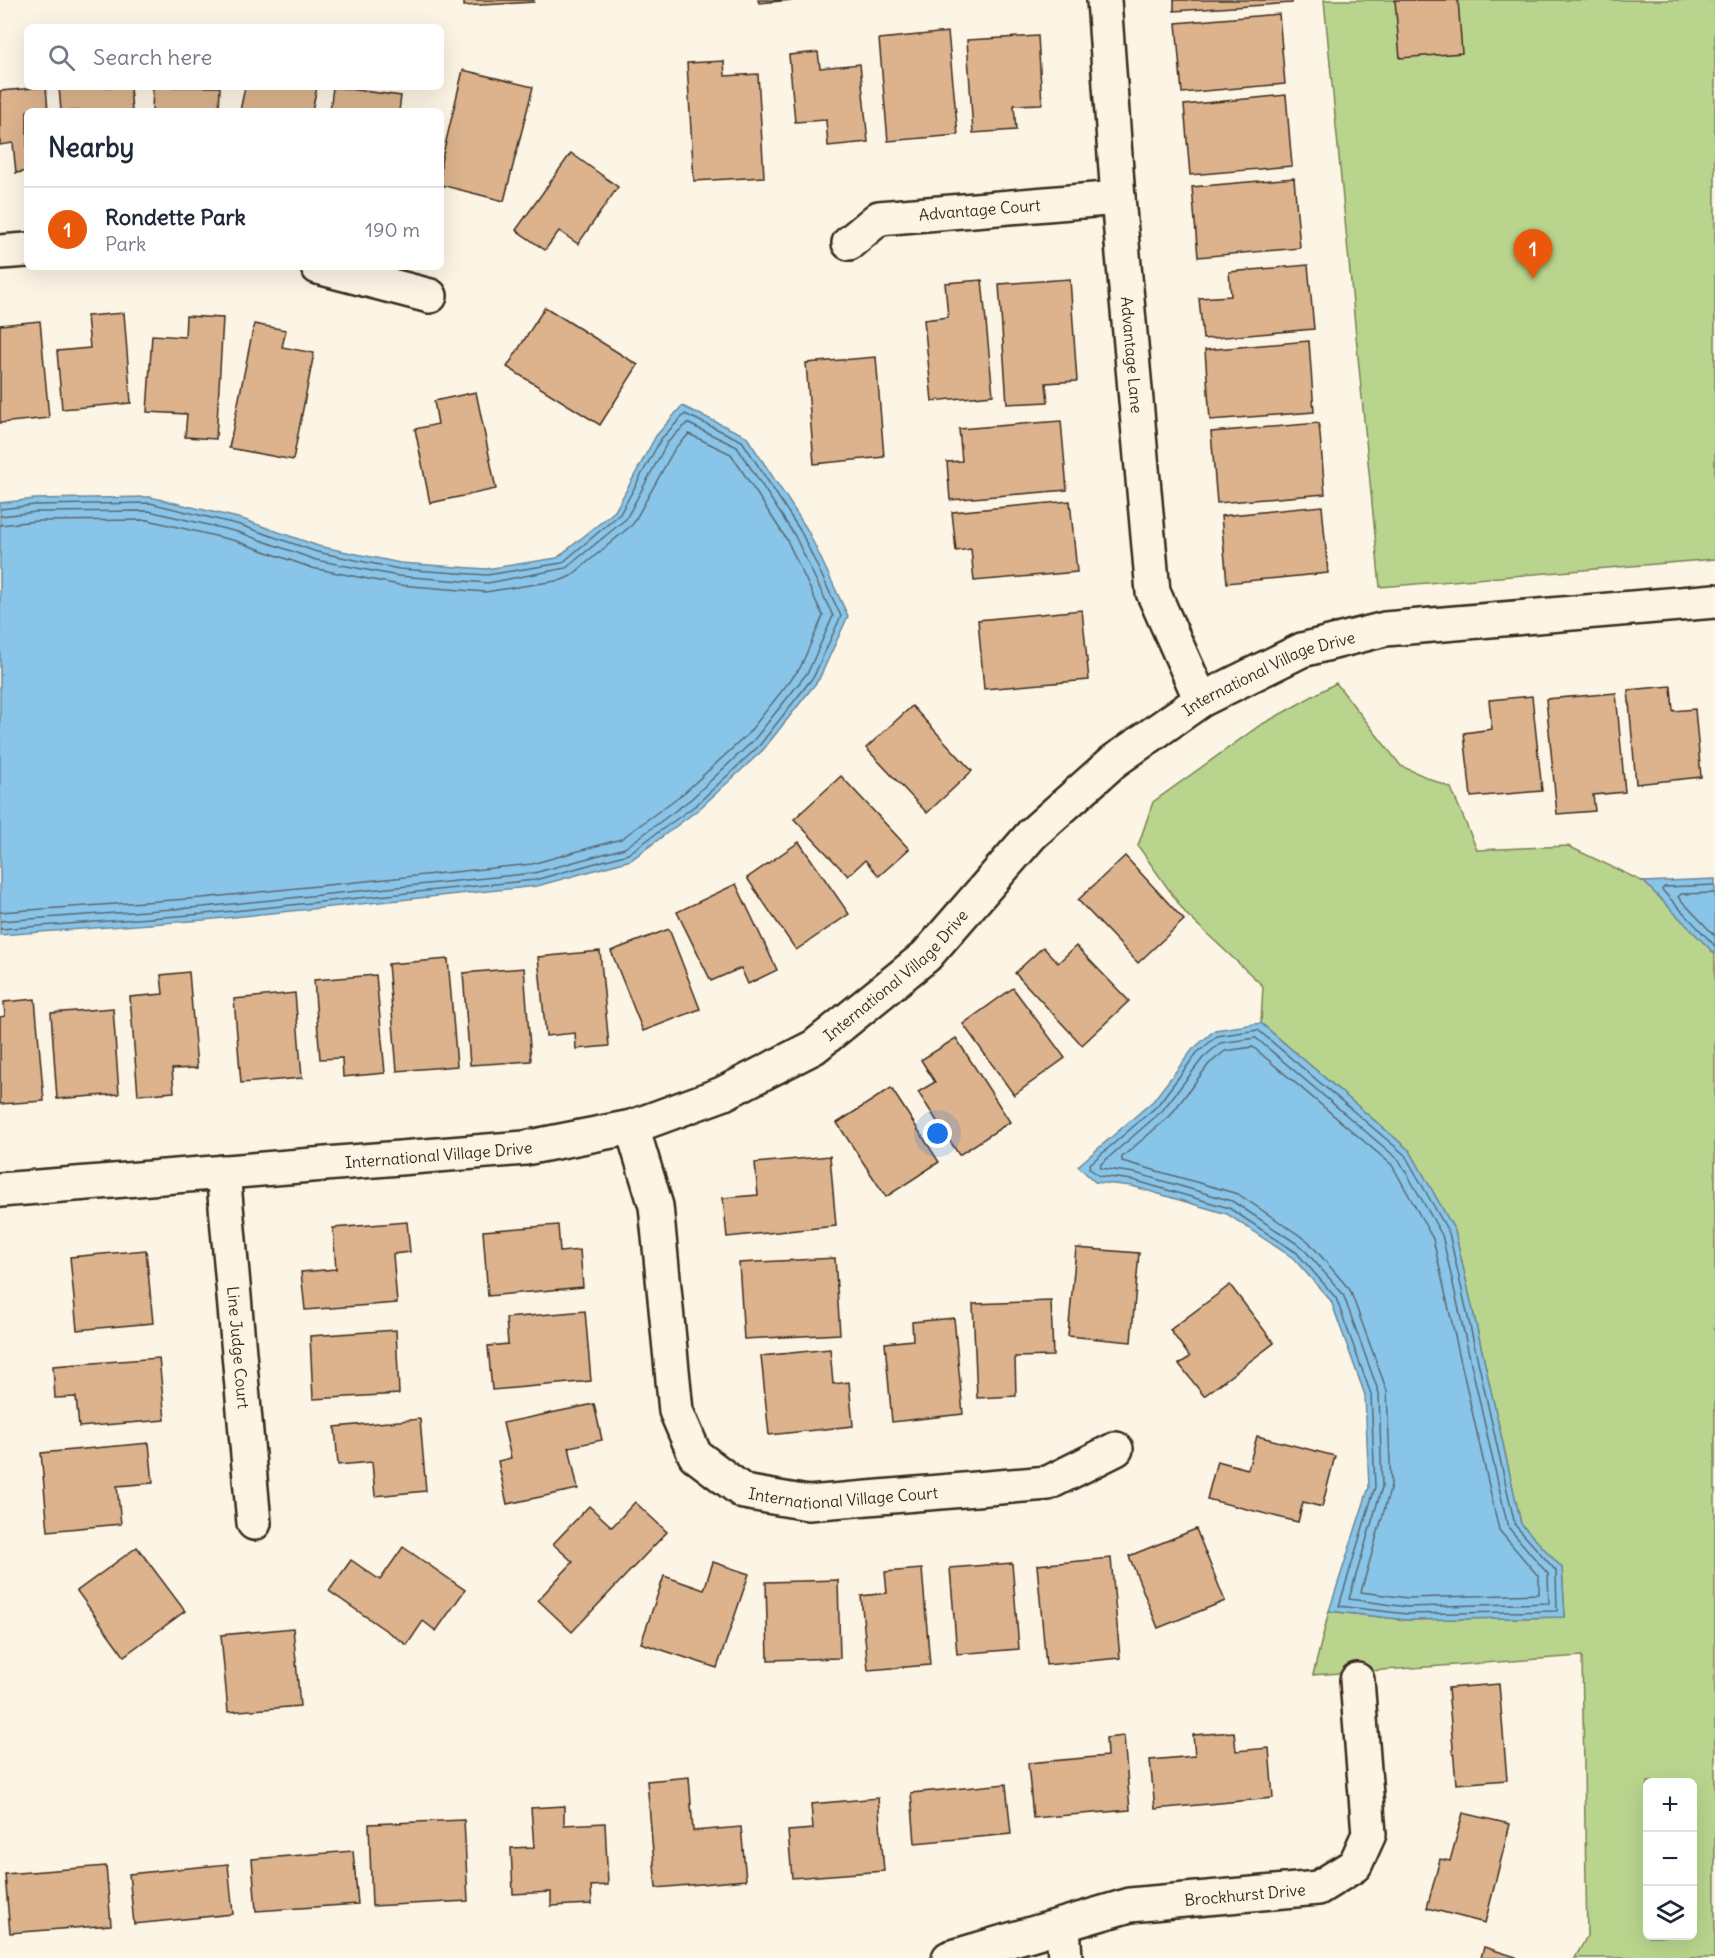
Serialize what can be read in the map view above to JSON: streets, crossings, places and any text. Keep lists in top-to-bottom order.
{
  "streets": {
    "street": [
      "Advantage Court",
      "Advantage Lane",
      "International Village Drive",
      "Line Judge Court",
      "International Village Court",
      "Brockhurst Drive"
    ]
  },
  "crossings": [
    ["Advantage Court", "Advantage Lane"],
    ["Advantage Lane", "International Village Drive"],
    ["International Village Drive", "Line Judge Court"],
    ["International Village Drive", "International Village Court"]
  ],
  "page": {
    "search": "Search here",
    "heading": "Nearby",
    "list": [
      {
        "mark": "1",
        "name": "Rondette Park",
        "note": "Park",
        "value": "190 m"
      }
    ],
    "pins": "1",
    "map_buttons": ["+", "−"]
  }
}
